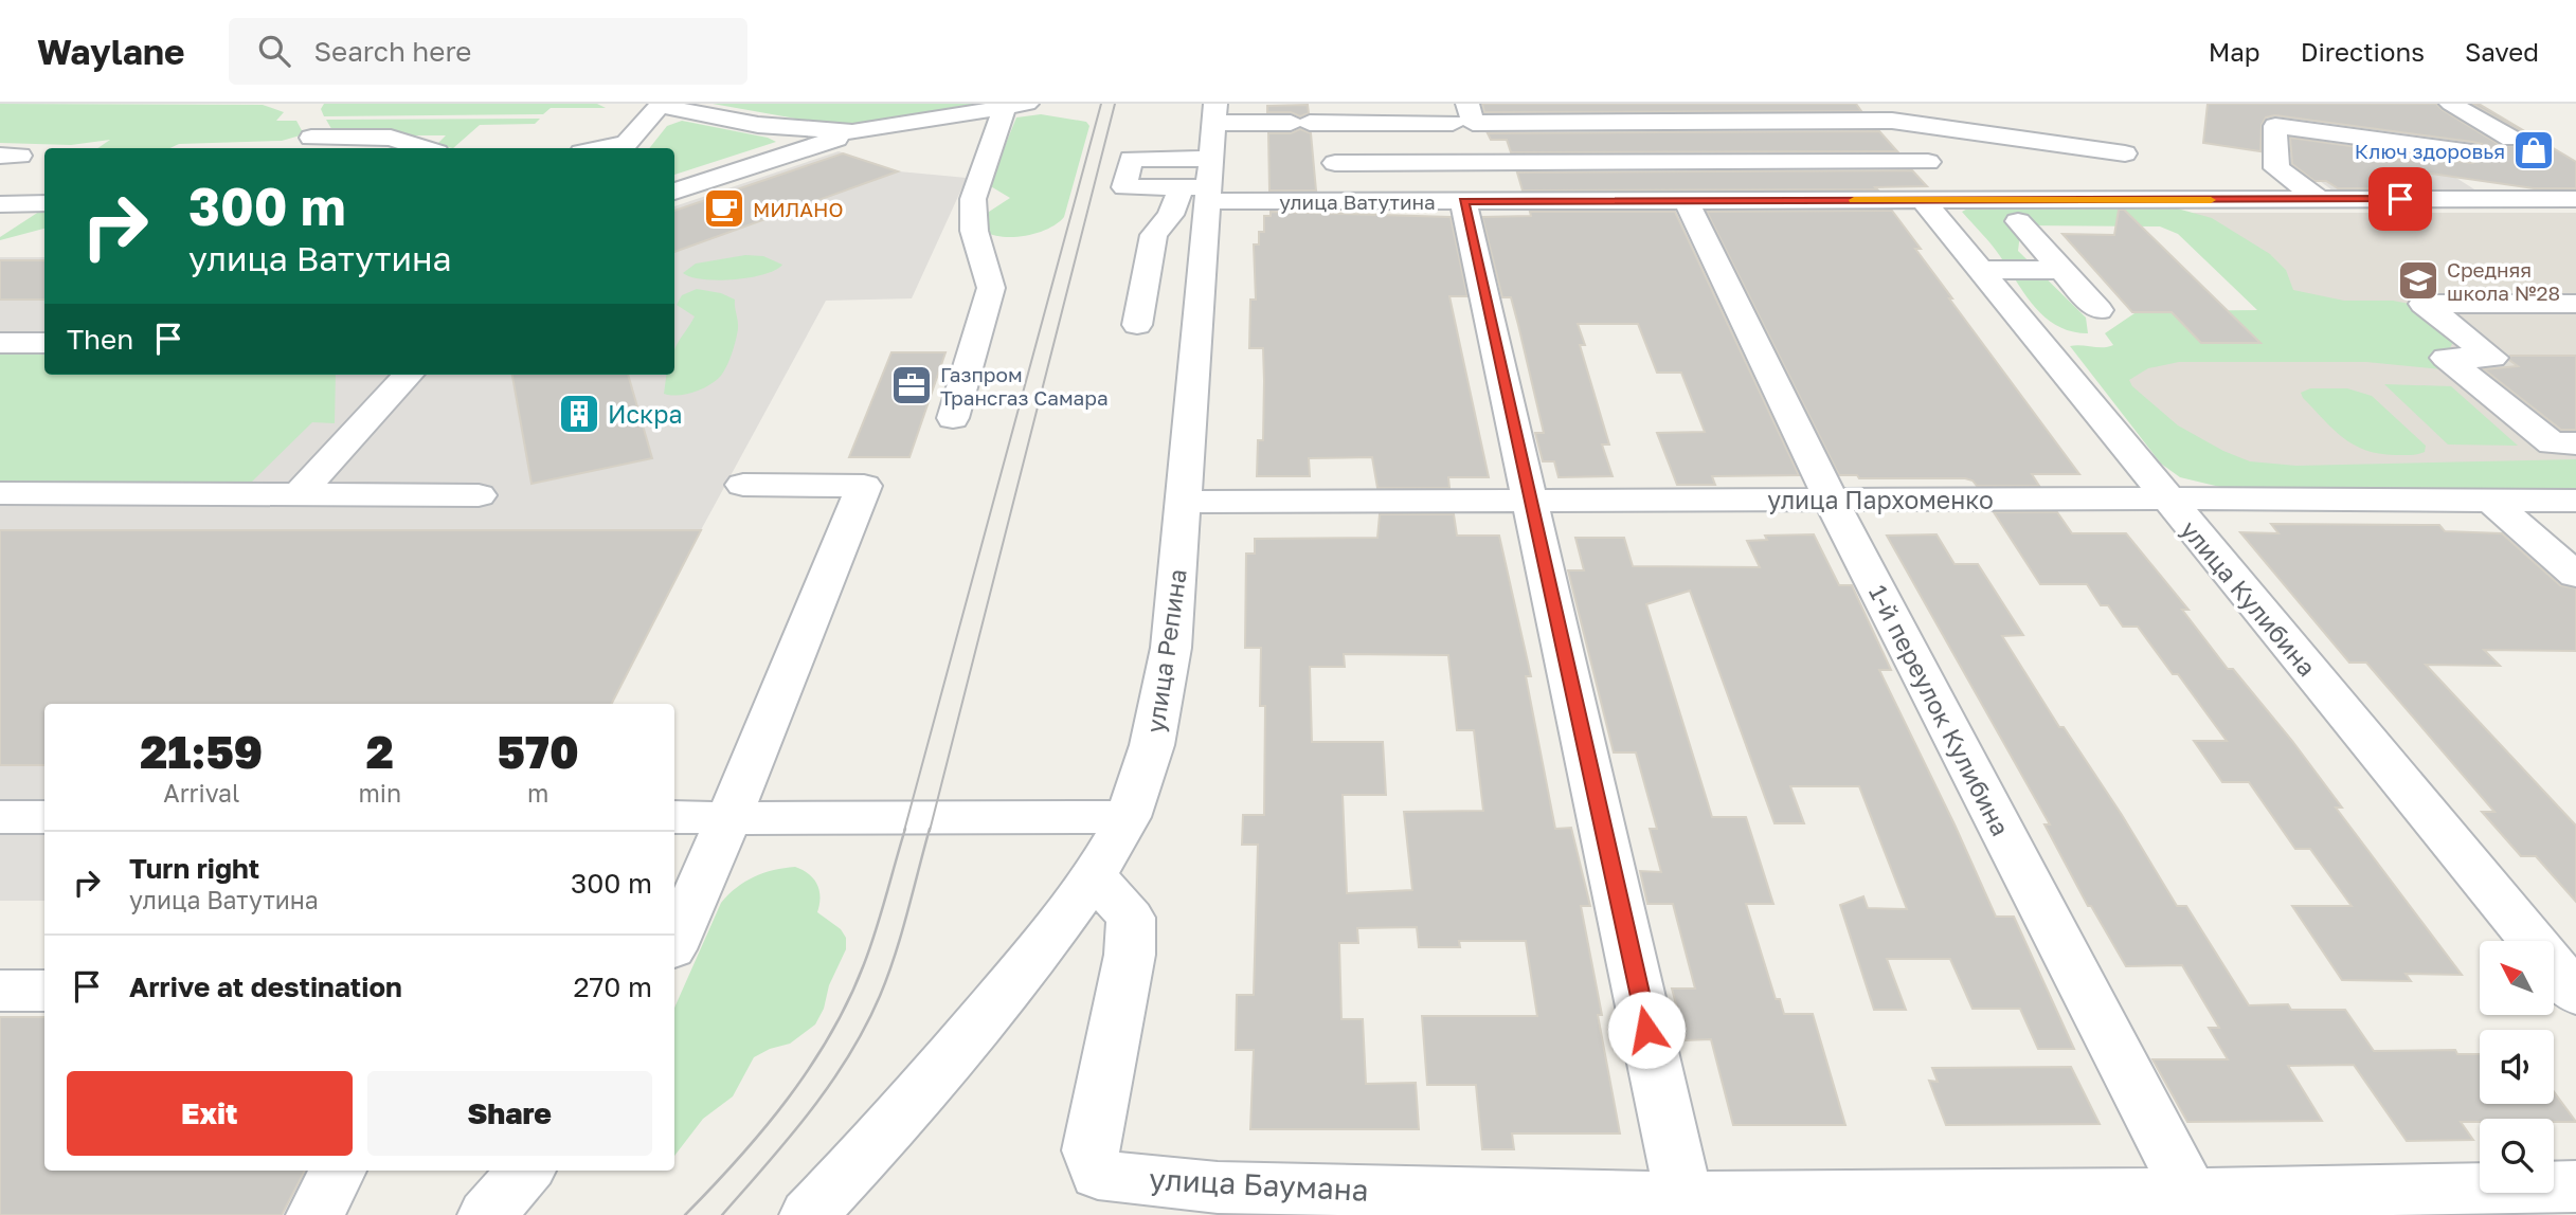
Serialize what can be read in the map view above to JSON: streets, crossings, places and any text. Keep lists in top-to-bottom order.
{
  "streets": {
    "street": [
      "улица Ватутина",
      "улица Пархоменко",
      "улица Кулибина",
      "улица Репина",
      "1-й переулок Кулибина",
      "улица Баумана"
    ]
  },
  "crossings": [
    ["улица Ватутина", "улица Кулибина"],
    ["улица Ватутина", "улица Репина"],
    ["улица Ватутина", "1-й переулок Кулибина"],
    ["улица Пархоменко", "улица Кулибина"],
    ["улица Пархоменко", "улица Репина"],
    ["улица Пархоменко", "1-й переулок Кулибина"],
    ["улица Репина", "улица Баумана"],
    ["1-й переулок Кулибина", "улица Баумана"]
  ],
  "places": {
    "shop": ["Ключ здоровья"],
    "cafe": ["МИЛАНО"],
    "school or university": ["Средняя школа №28"],
    "office": ["Газпром Трансгаз Самара"],
    "building": ["Искра"]
  },
  "north": "top left",
  "page": {
    "header": "Waylane",
    "search": "Search here",
    "nav": ["Map", "Directions", "Saved"],
    "turn": ["300 m", "улица Ватутина"],
    "then": "Then",
    "eta": [
      "21:59",
      "Arrival",
      "2",
      "min",
      "570",
      "m"
    ],
    "list": [
      {
        "name": "Turn right",
        "note": "улица Ватутина",
        "value": "300 m"
      },
      {
        "name": "Arrive at destination",
        "value": "270 m"
      }
    ],
    "buttons": ["Exit", "Share"]
  }
}
